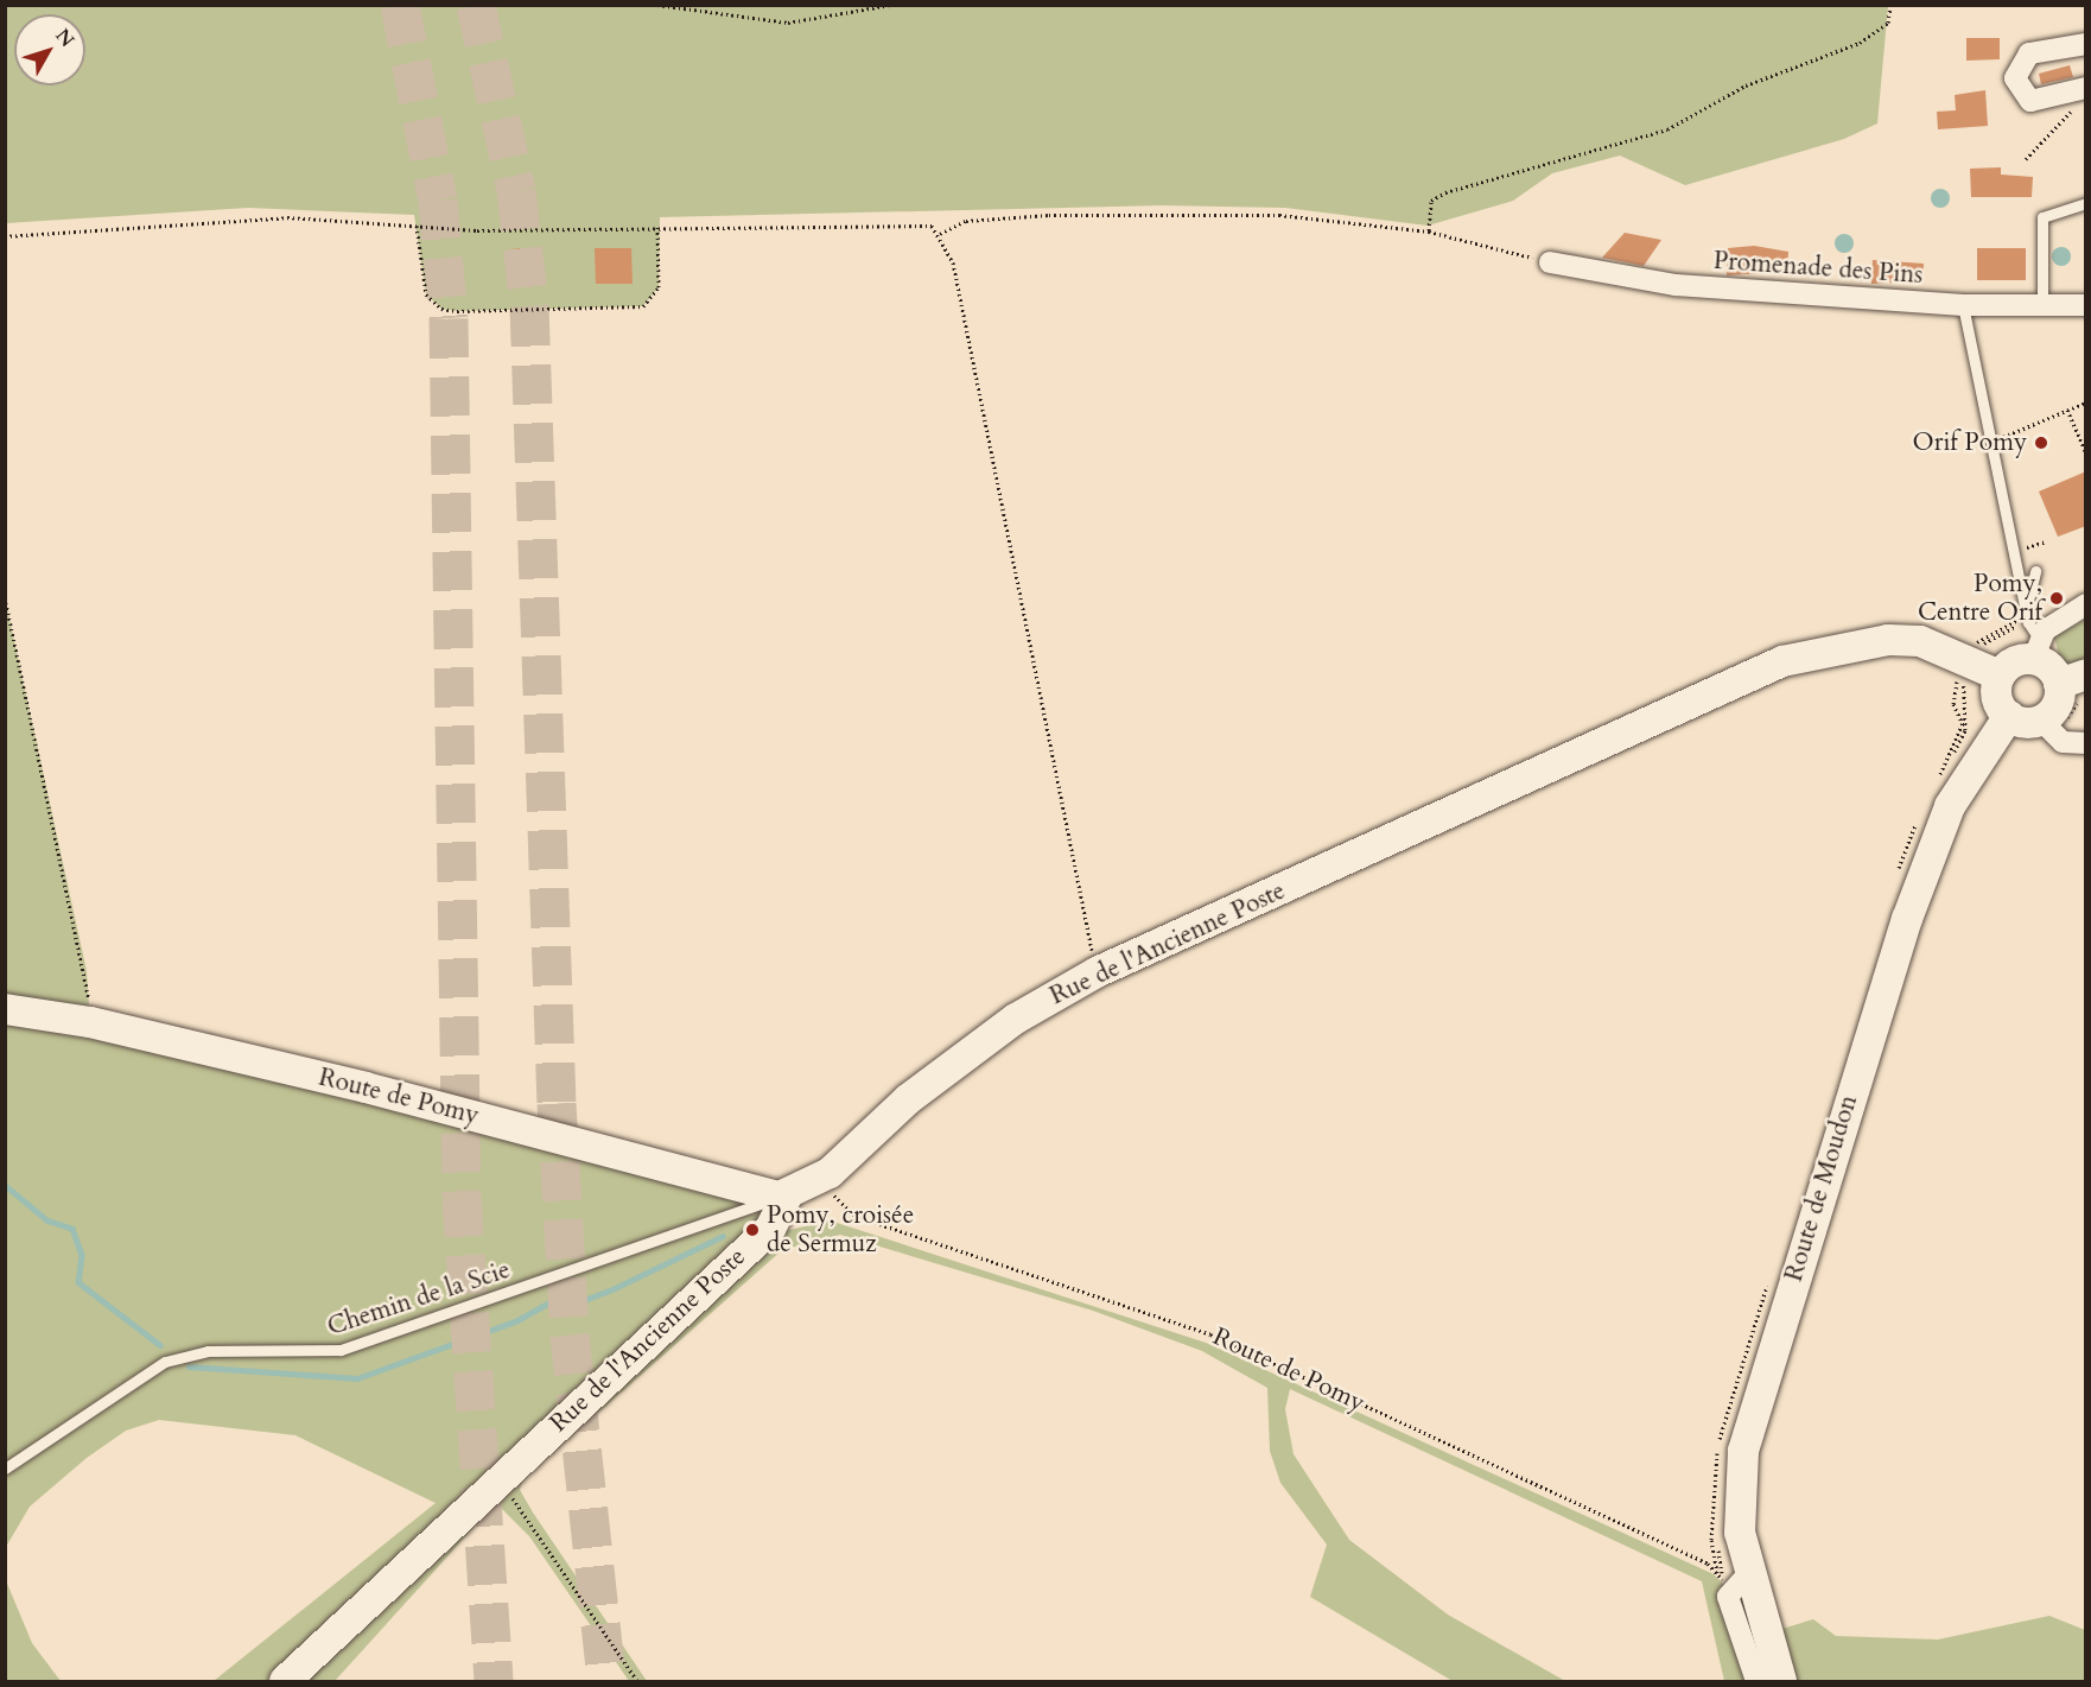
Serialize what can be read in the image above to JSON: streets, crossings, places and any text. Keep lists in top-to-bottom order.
{
  "streets": {
    "street": [
      "Promenade des Pins",
      "Rue de l'Ancienne Poste",
      "Route de Pomy",
      "Route de Moudon"
    ],
    "lane": ["Chemin de la Scie"]
  },
  "crossings": [
    ["Rue de l'Ancienne Poste", "Route de Pomy"],
    ["Rue de l'Ancienne Poste", "Chemin de la Scie"],
    ["Route de Pomy", "Route de Moudon"],
    ["Route de Pomy", "Chemin de la Scie"]
  ],
  "places": ["Orif Pomy", "Pomy, Centre Orif", "Pomy, croisée de Sermuz"],
  "north": "top right"
}
